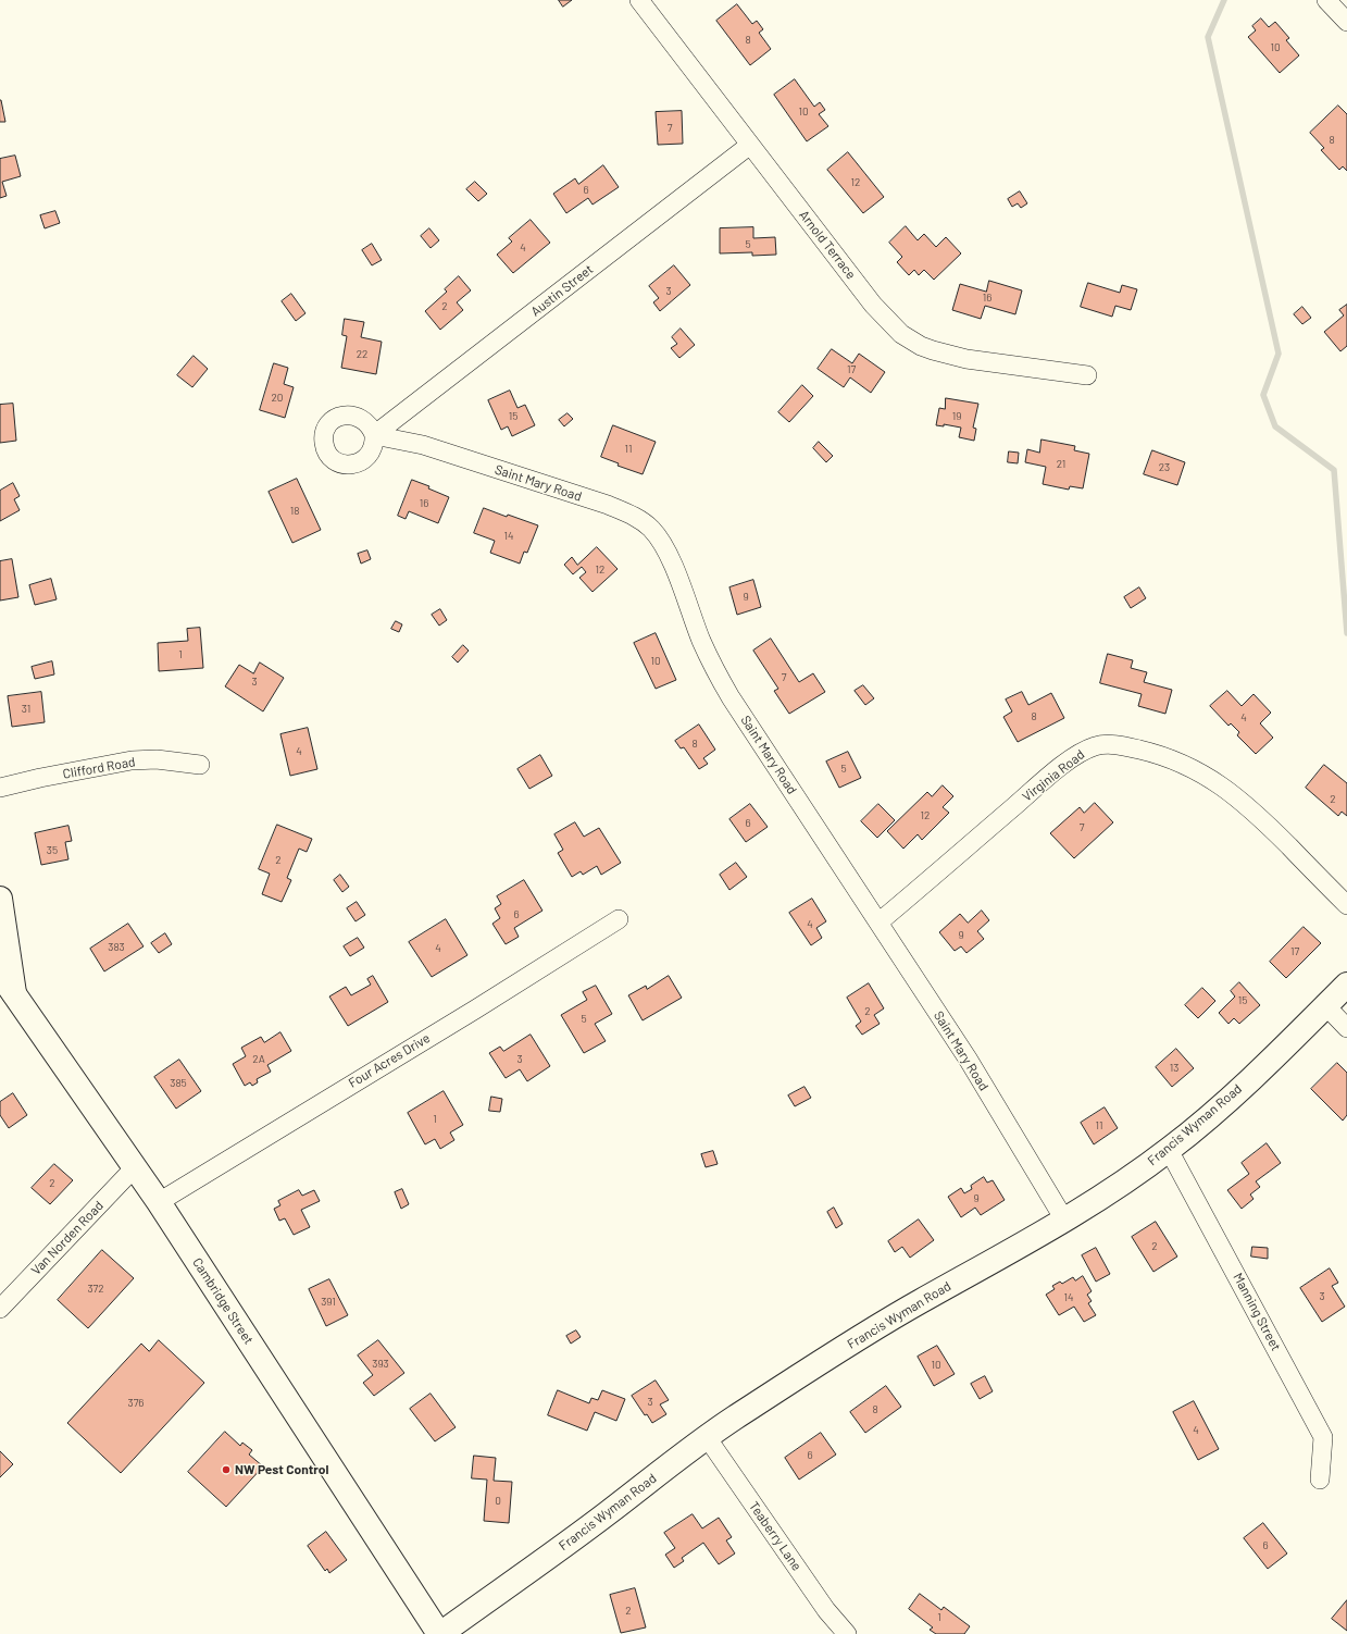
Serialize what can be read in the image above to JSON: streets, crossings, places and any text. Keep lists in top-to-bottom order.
{
  "streets": {
    "main road": ["Francis Wyman Road", "Cambridge Street"],
    "street": [
      "Arnold Terrace",
      "Austin Street",
      "Saint Mary Road",
      "Clifford Road",
      "Virginia Road",
      "Four Acres Drive",
      "Van Norden Road",
      "Manning Street",
      "Teaberry Lane"
    ]
  },
  "crossings": [
    ["Arnold Terrace", "Austin Street"],
    ["Austin Street", "Saint Mary Road"],
    ["Saint Mary Road", "Virginia Road"],
    ["Saint Mary Road", "Francis Wyman Road"],
    ["Four Acres Drive", "Cambridge Street"],
    ["Francis Wyman Road", "Cambridge Street"],
    ["Francis Wyman Road", "Manning Street"],
    ["Francis Wyman Road", "Teaberry Lane"],
    ["Van Norden Road", "Cambridge Street"]
  ],
  "places": ["NW Pest Control"],
  "house_numbers": [
    "8",
    "10",
    "10",
    "7",
    "8",
    "12",
    "6",
    "5",
    "4",
    "3",
    "16",
    "2",
    "22",
    "17",
    "20",
    "15",
    "19",
    "11",
    "21",
    "23",
    "16",
    "18",
    "14",
    "12",
    "9",
    "1",
    "10",
    "7",
    "3",
    "31",
    "8",
    "4",
    "8",
    "4",
    "5",
    "2",
    "12",
    "6",
    "7",
    "35",
    "2",
    "6",
    "4",
    "9",
    "383",
    "4",
    "17",
    "15",
    "2",
    "5",
    "2A",
    "3",
    "13",
    "385",
    "1",
    "11",
    "2",
    "9",
    "2",
    "372",
    "3",
    "14",
    "391",
    "393",
    "10",
    "3",
    "376",
    "8",
    "4",
    "6",
    "0",
    "6",
    "2",
    "1"
  ]
}
